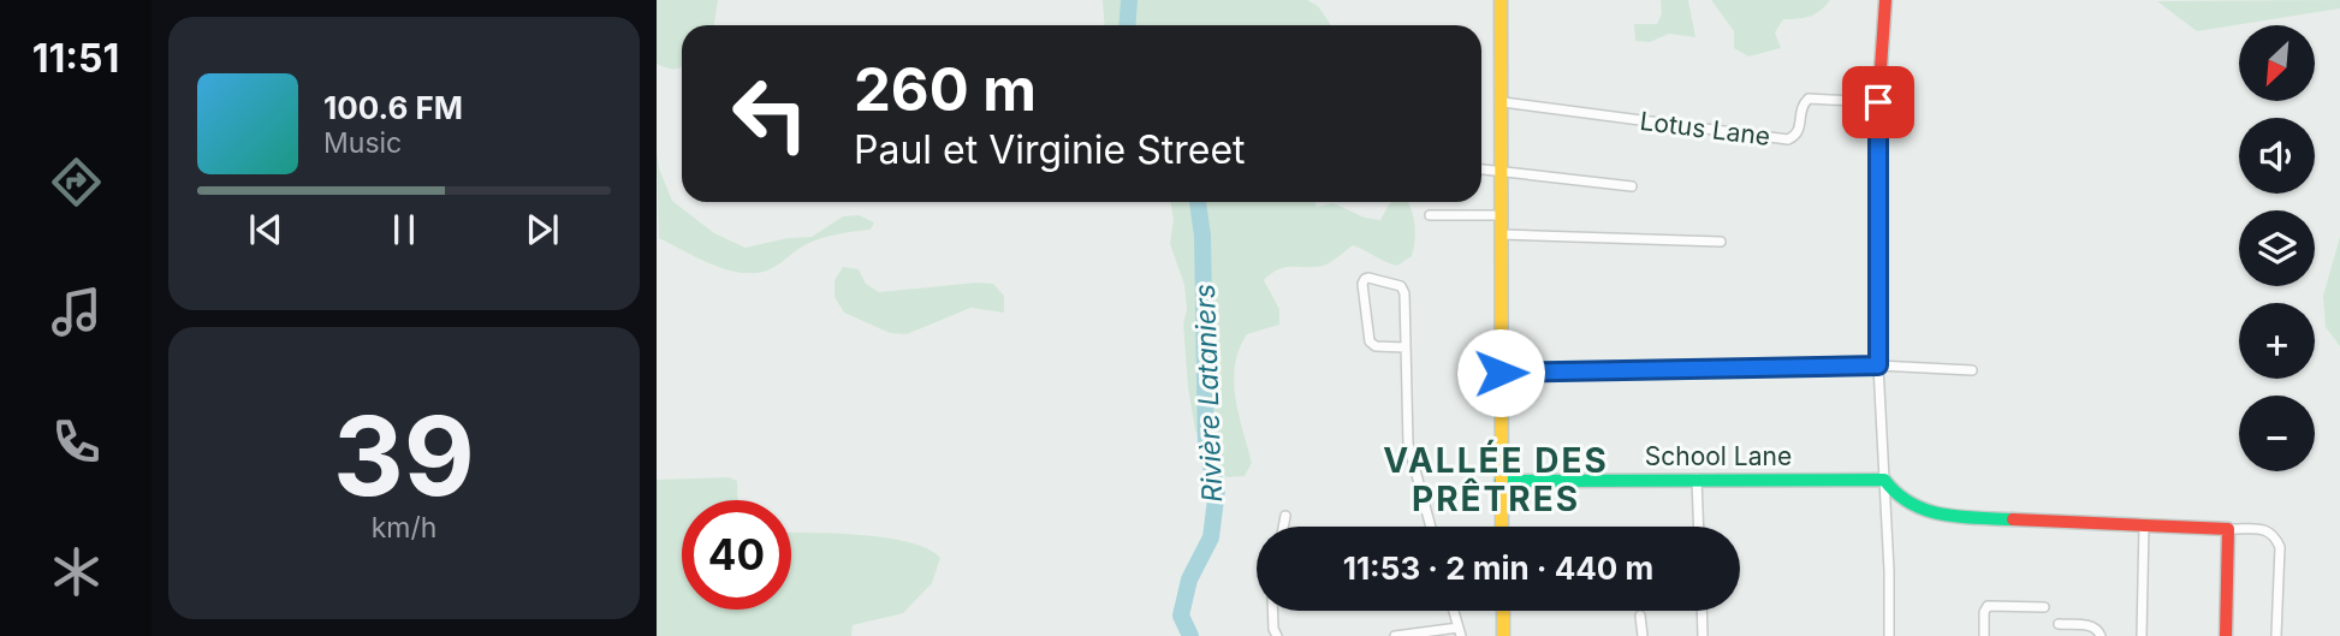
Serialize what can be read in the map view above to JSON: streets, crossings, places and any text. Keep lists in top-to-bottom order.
{
  "streets": {
    "street": ["Lotus Lane", "School Lane"]
  },
  "districts": ["VALLÉE DES PRÊTRES"],
  "water": ["Rivière Lataniers"],
  "north": "bottom left",
  "page": {
    "tabs": "11:51",
    "map_buttons": ["+", "−"],
    "turn": ["260 m", "Paul et Virginie Street"],
    "song": ["100.6 FM", "Music"],
    "tile": ["39", "km/h"],
    "limit": "40",
    "trip": "11:53 · 2 min · 440 m"
  }
}
